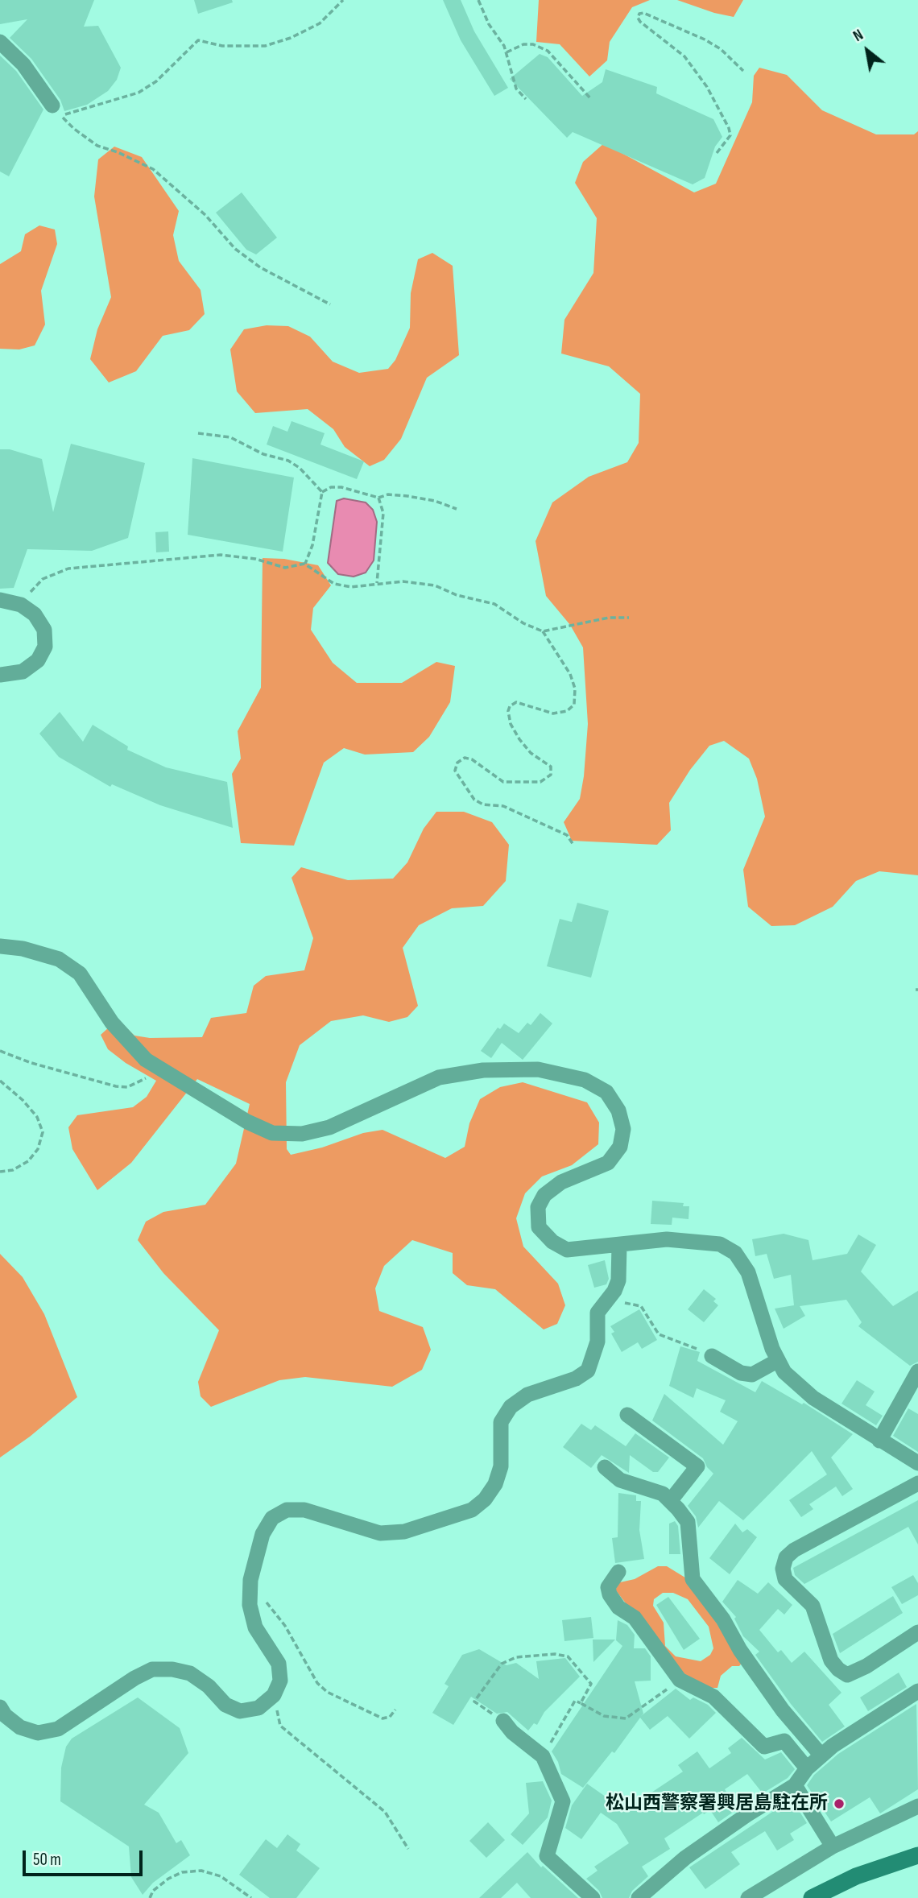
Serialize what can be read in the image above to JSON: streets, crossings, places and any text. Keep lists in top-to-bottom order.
{
  "places": ["松山西警察署興居島駐在所"],
  "scale_bar": "50 m",
  "north": "top left"
}
